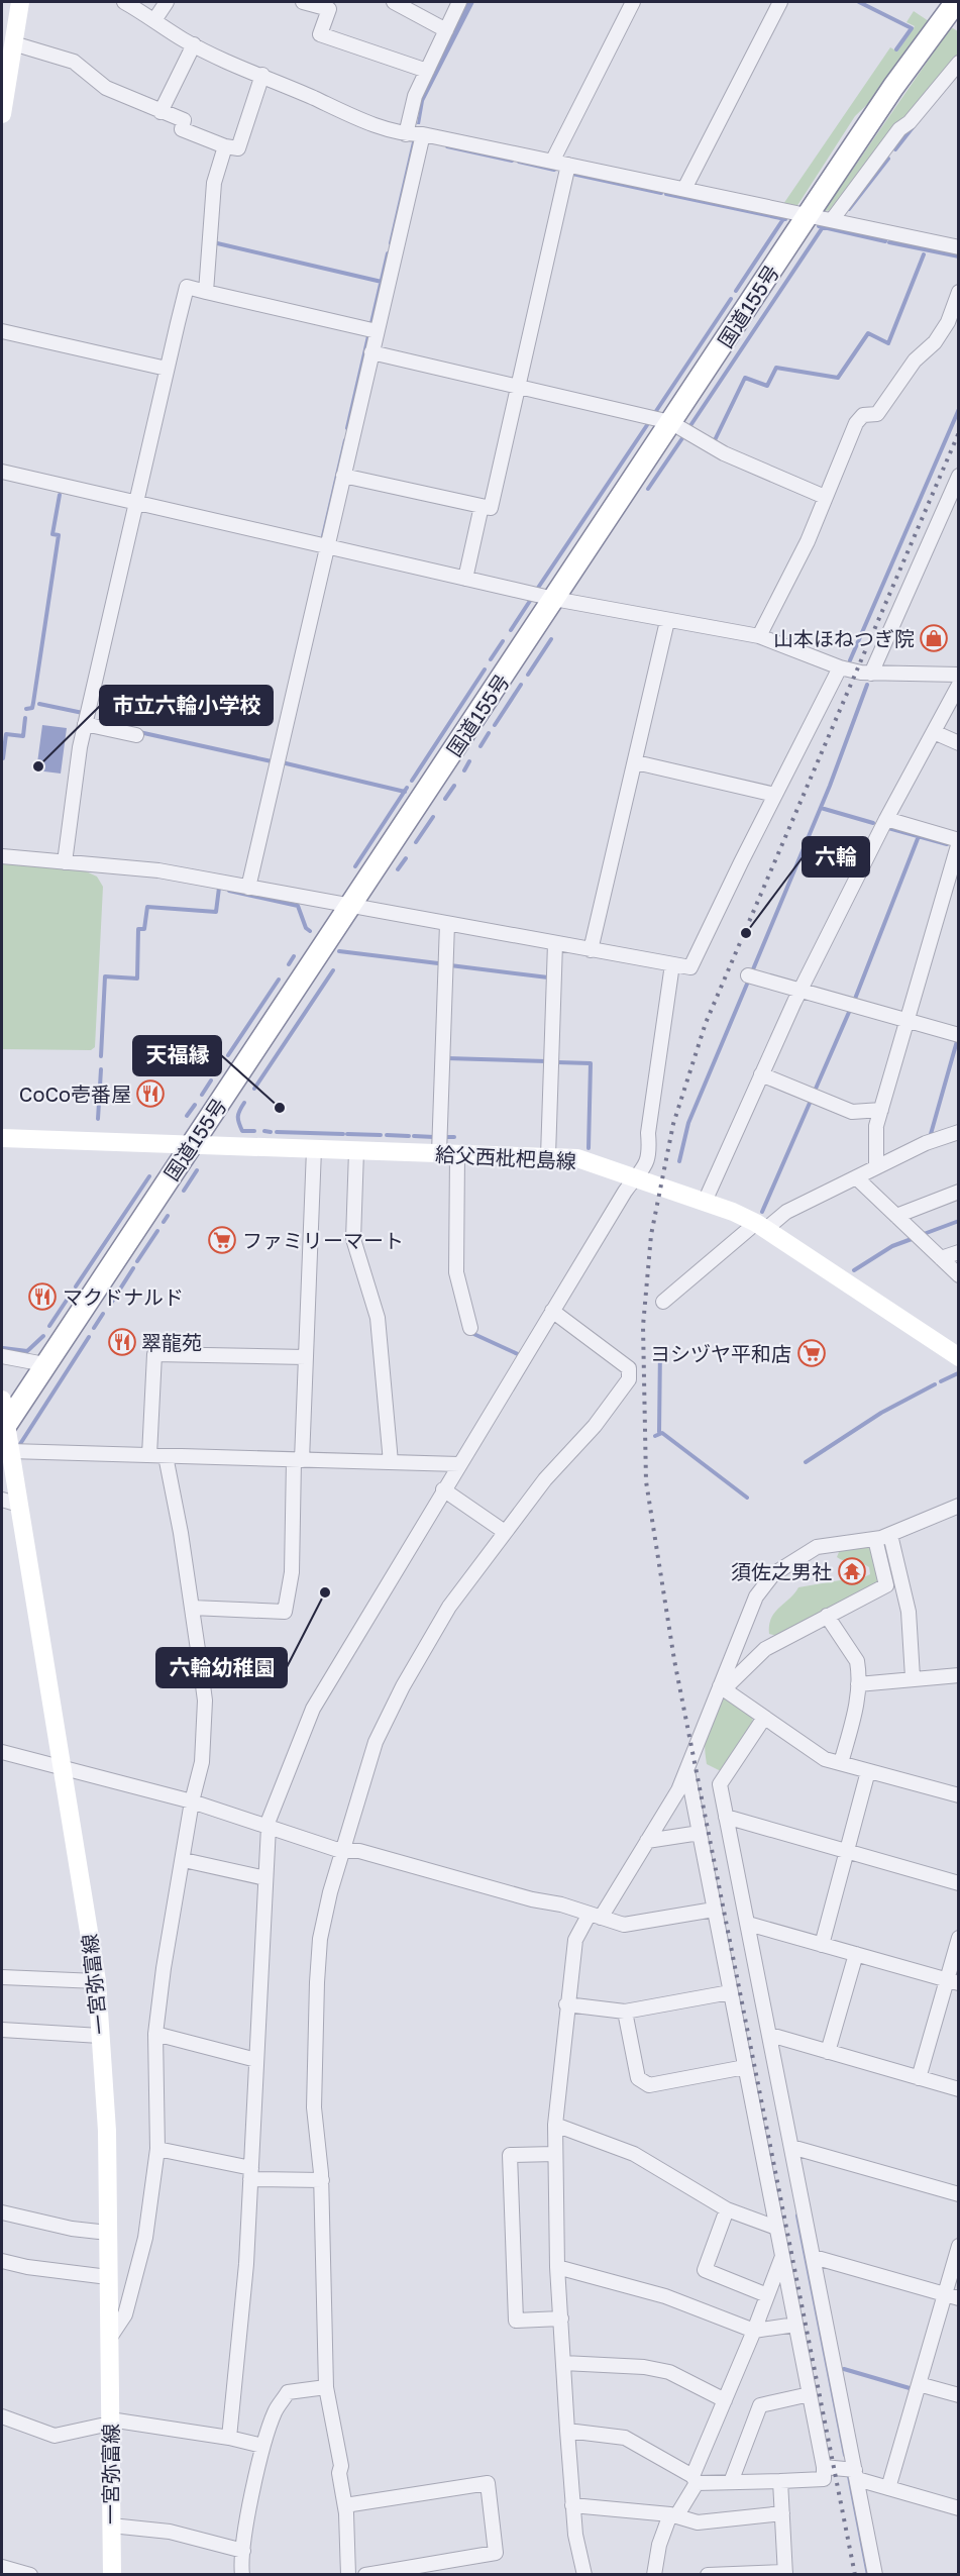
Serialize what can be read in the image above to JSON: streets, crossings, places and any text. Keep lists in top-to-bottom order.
{
  "streets": {
    "highway": ["国道155号"],
    "main road": ["給父西枇杷島線", "一宮弥富線"]
  },
  "crossings": [
    ["国道155号", "給父西枇杷島線"],
    ["国道155号", "一宮弥富線"]
  ],
  "places": {
    "shop": ["山本ほねつぎ院"],
    "other": [
      "市立六輪小学校",
      "六輪",
      "天福縁",
      "六輪幼稚園"
    ],
    "restaurant": ["CoCo壱番屋", "マクドナルド", "翠龍苑"],
    "supermarket": ["ファミリーマート", "ヨシヅヤ平和店"],
    "temple": ["須佐之男社"]
  }
}
